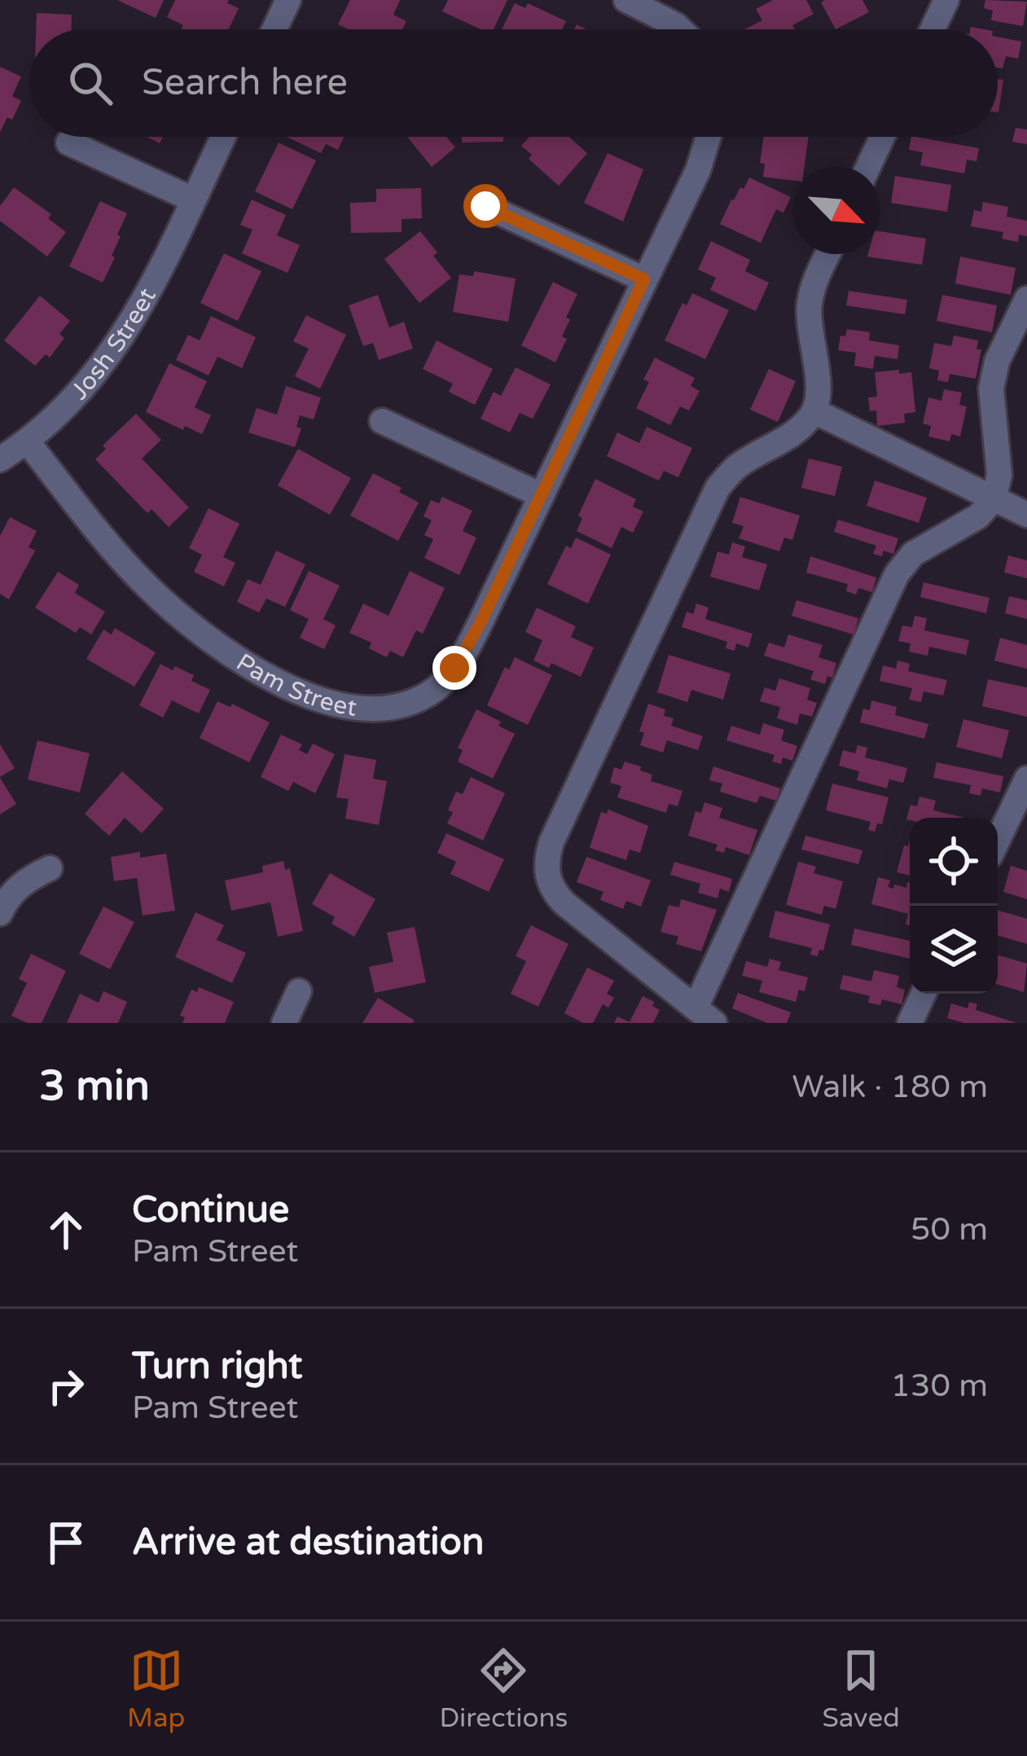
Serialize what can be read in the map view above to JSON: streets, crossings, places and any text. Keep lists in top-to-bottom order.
{
  "streets": {
    "street": ["Josh Street", "Pam Street"]
  },
  "crossings": [
    ["Josh Street", "Pam Street"]
  ],
  "north": "bottom right",
  "page": {
    "search": "Search here",
    "heading": ["3 min", "Walk · 180 m"],
    "list": [
      ["Continue", "Pam Street", "50 m"],
      ["Turn right", "Pam Street", "130 m"],
      "Arrive at destination"
    ],
    "nav": ["Map", "Directions", "Saved"]
  }
}
